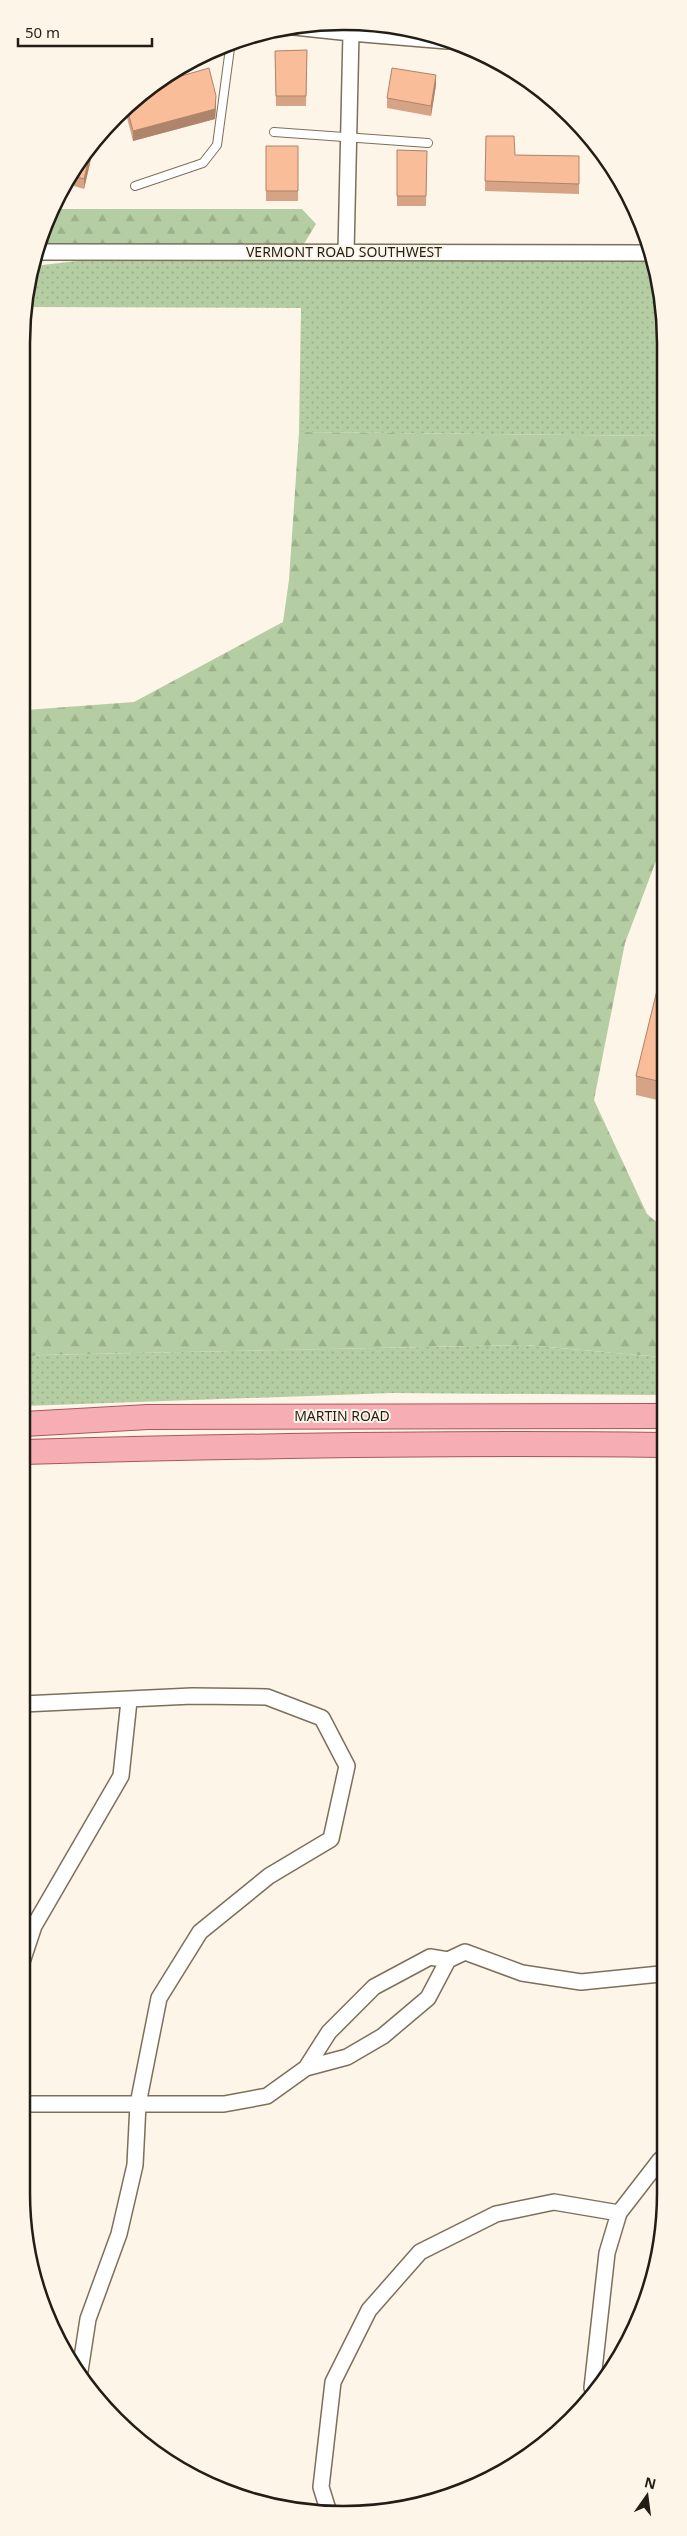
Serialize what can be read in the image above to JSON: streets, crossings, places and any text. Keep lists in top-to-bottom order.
{
  "streets": {
    "main road": ["MARTIN ROAD"],
    "street": ["VERMONT ROAD SOUTHWEST"]
  },
  "scale_bar": "50 m",
  "north": "top"
}
